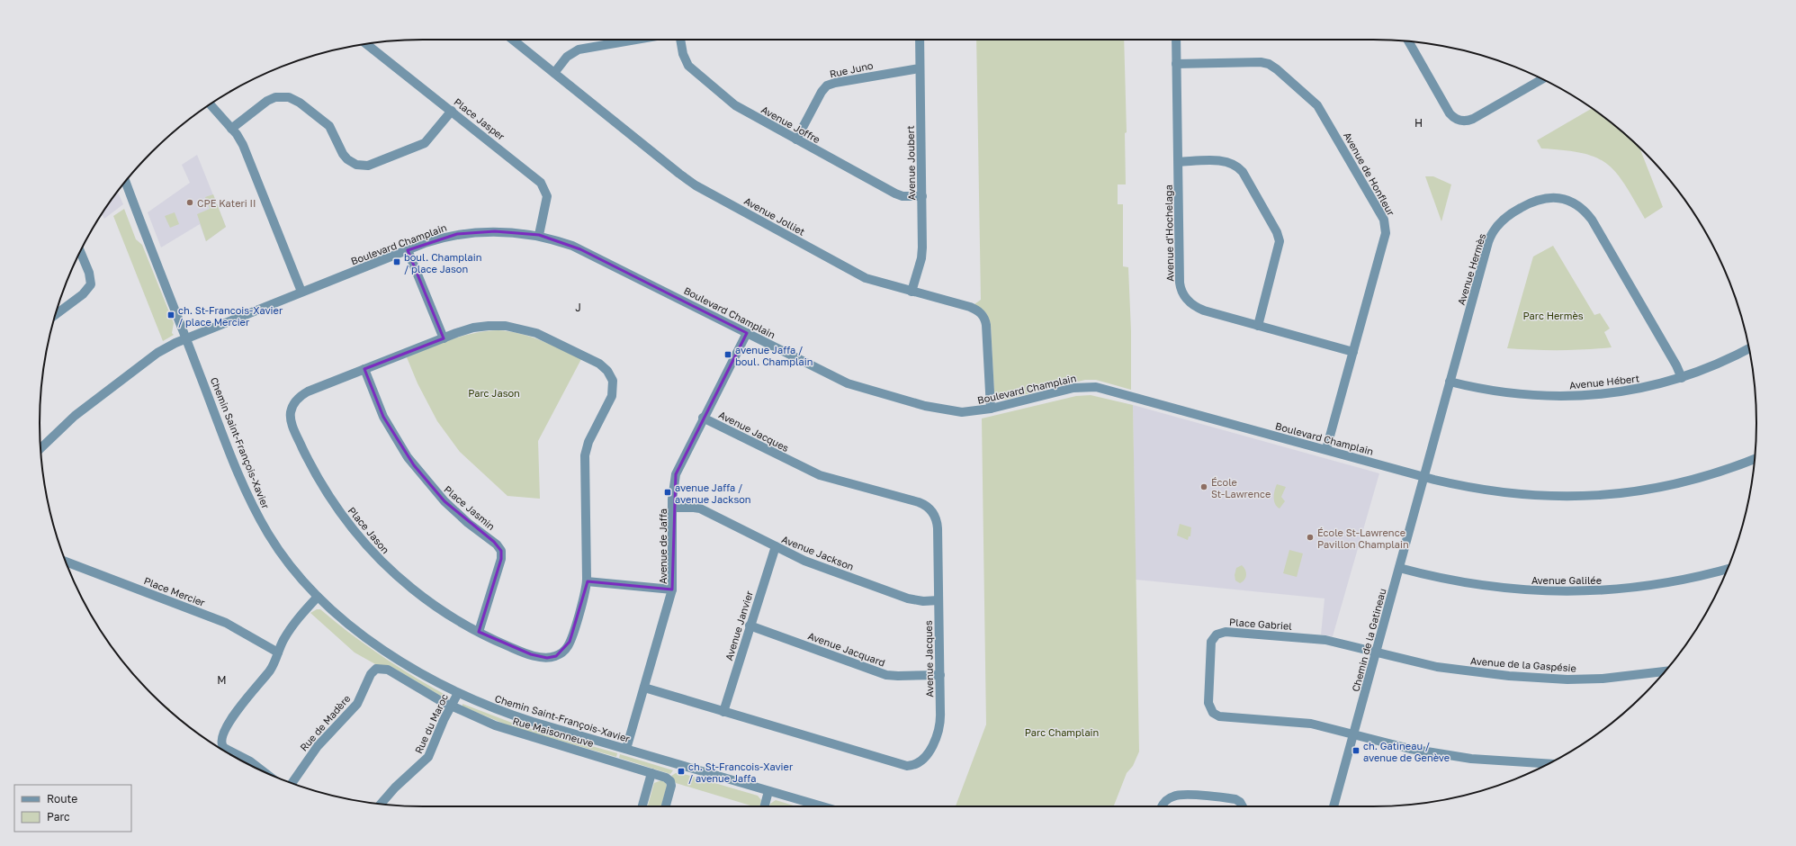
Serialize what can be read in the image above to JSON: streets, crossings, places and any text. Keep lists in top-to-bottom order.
{
  "streets": {
    "street": [
      "Rue Juno",
      "Place Jasper",
      "Avenue Joffre",
      "Avenue Joubert",
      "Avenue de Honfleur",
      "Avenue Jolliet",
      "Avenue d'Hochelaga",
      "Boulevard Champlain",
      "Avenue Hermès",
      "Avenue Hébert",
      "Avenue Jacques",
      "Chemin Saint-François-Xavier",
      "Place Jasmin",
      "Place Jason",
      "Avenue de Jaffa",
      "Avenue Jackson",
      "Avenue Galilée",
      "Place Mercier",
      "Place Gabriel",
      "Avenue Janvier",
      "Chemin de la Gatineau",
      "Avenue Jacquard",
      "Avenue de la Gaspésie",
      "Rue de Madère",
      "Rue du Maroc",
      "Rue Maisonneuve"
    ]
  },
  "crossings": [
    ["Rue Juno", "Avenue Joffre"],
    ["Rue Juno", "Avenue Joubert"],
    ["Place Jasper", "Boulevard Champlain"],
    ["Avenue Joffre", "Avenue Joubert"],
    ["Avenue Joubert", "Avenue Jolliet"],
    ["Avenue de Honfleur", "Avenue d'Hochelaga"],
    ["Avenue de Honfleur", "Boulevard Champlain"],
    ["Avenue Jolliet", "Boulevard Champlain"],
    ["Boulevard Champlain", "Avenue Hermès"],
    ["Boulevard Champlain", "Chemin Saint-François-Xavier"],
    ["Boulevard Champlain", "Avenue de Jaffa"],
    ["Boulevard Champlain", "Chemin de la Gatineau"],
    ["Avenue Hermès", "Avenue Hébert"],
    ["Avenue Hermès", "Chemin de la Gatineau"],
    ["Avenue Jacques", "Avenue de Jaffa"],
    ["Avenue Jacques", "Avenue Jackson"],
    ["Avenue Jacques", "Avenue Janvier"],
    ["Avenue Jacques", "Avenue Jacquard"],
    ["Chemin Saint-François-Xavier", "Avenue de Jaffa"],
    ["Chemin Saint-François-Xavier", "Rue du Maroc"],
    ["Place Jasmin", "Place Jason"],
    ["Avenue de Jaffa", "Avenue Jackson"],
    ["Avenue Jackson", "Avenue Janvier"],
    ["Avenue Galilée", "Chemin de la Gatineau"],
    ["Place Gabriel", "Chemin de la Gatineau"],
    ["Place Gabriel", "Avenue de la Gaspésie"],
    ["Avenue Janvier", "Avenue Jacquard"],
    ["Chemin de la Gatineau", "Avenue de la Gaspésie"],
    ["Rue de Madère", "Rue du Maroc"],
    ["Rue de Madère", "Rue Maisonneuve"],
    ["Rue du Maroc", "Rue Maisonneuve"]
  ],
  "districts": ["H", "J", "M"],
  "parks": ["Parc Hermès", "Parc Jason", "Parc Champlain"],
  "places": {
    "other": ["CPE Kateri II", "École St-Lawrence", "École St-Lawrence Pavillon Champlain"],
    "transit": [
      "boul. Champlain / place Jason",
      "ch. St-Francois-Xavier / place Mercier",
      "avenue Jaffa / boul. Champlain",
      "avenue Jaffa / avenue Jackson",
      "ch. Gatineau / avenue de Genève",
      "ch. St-Francois-Xavier / avenue Jaffa"
    ]
  },
  "legend": ["Route", "Parc"]
}
